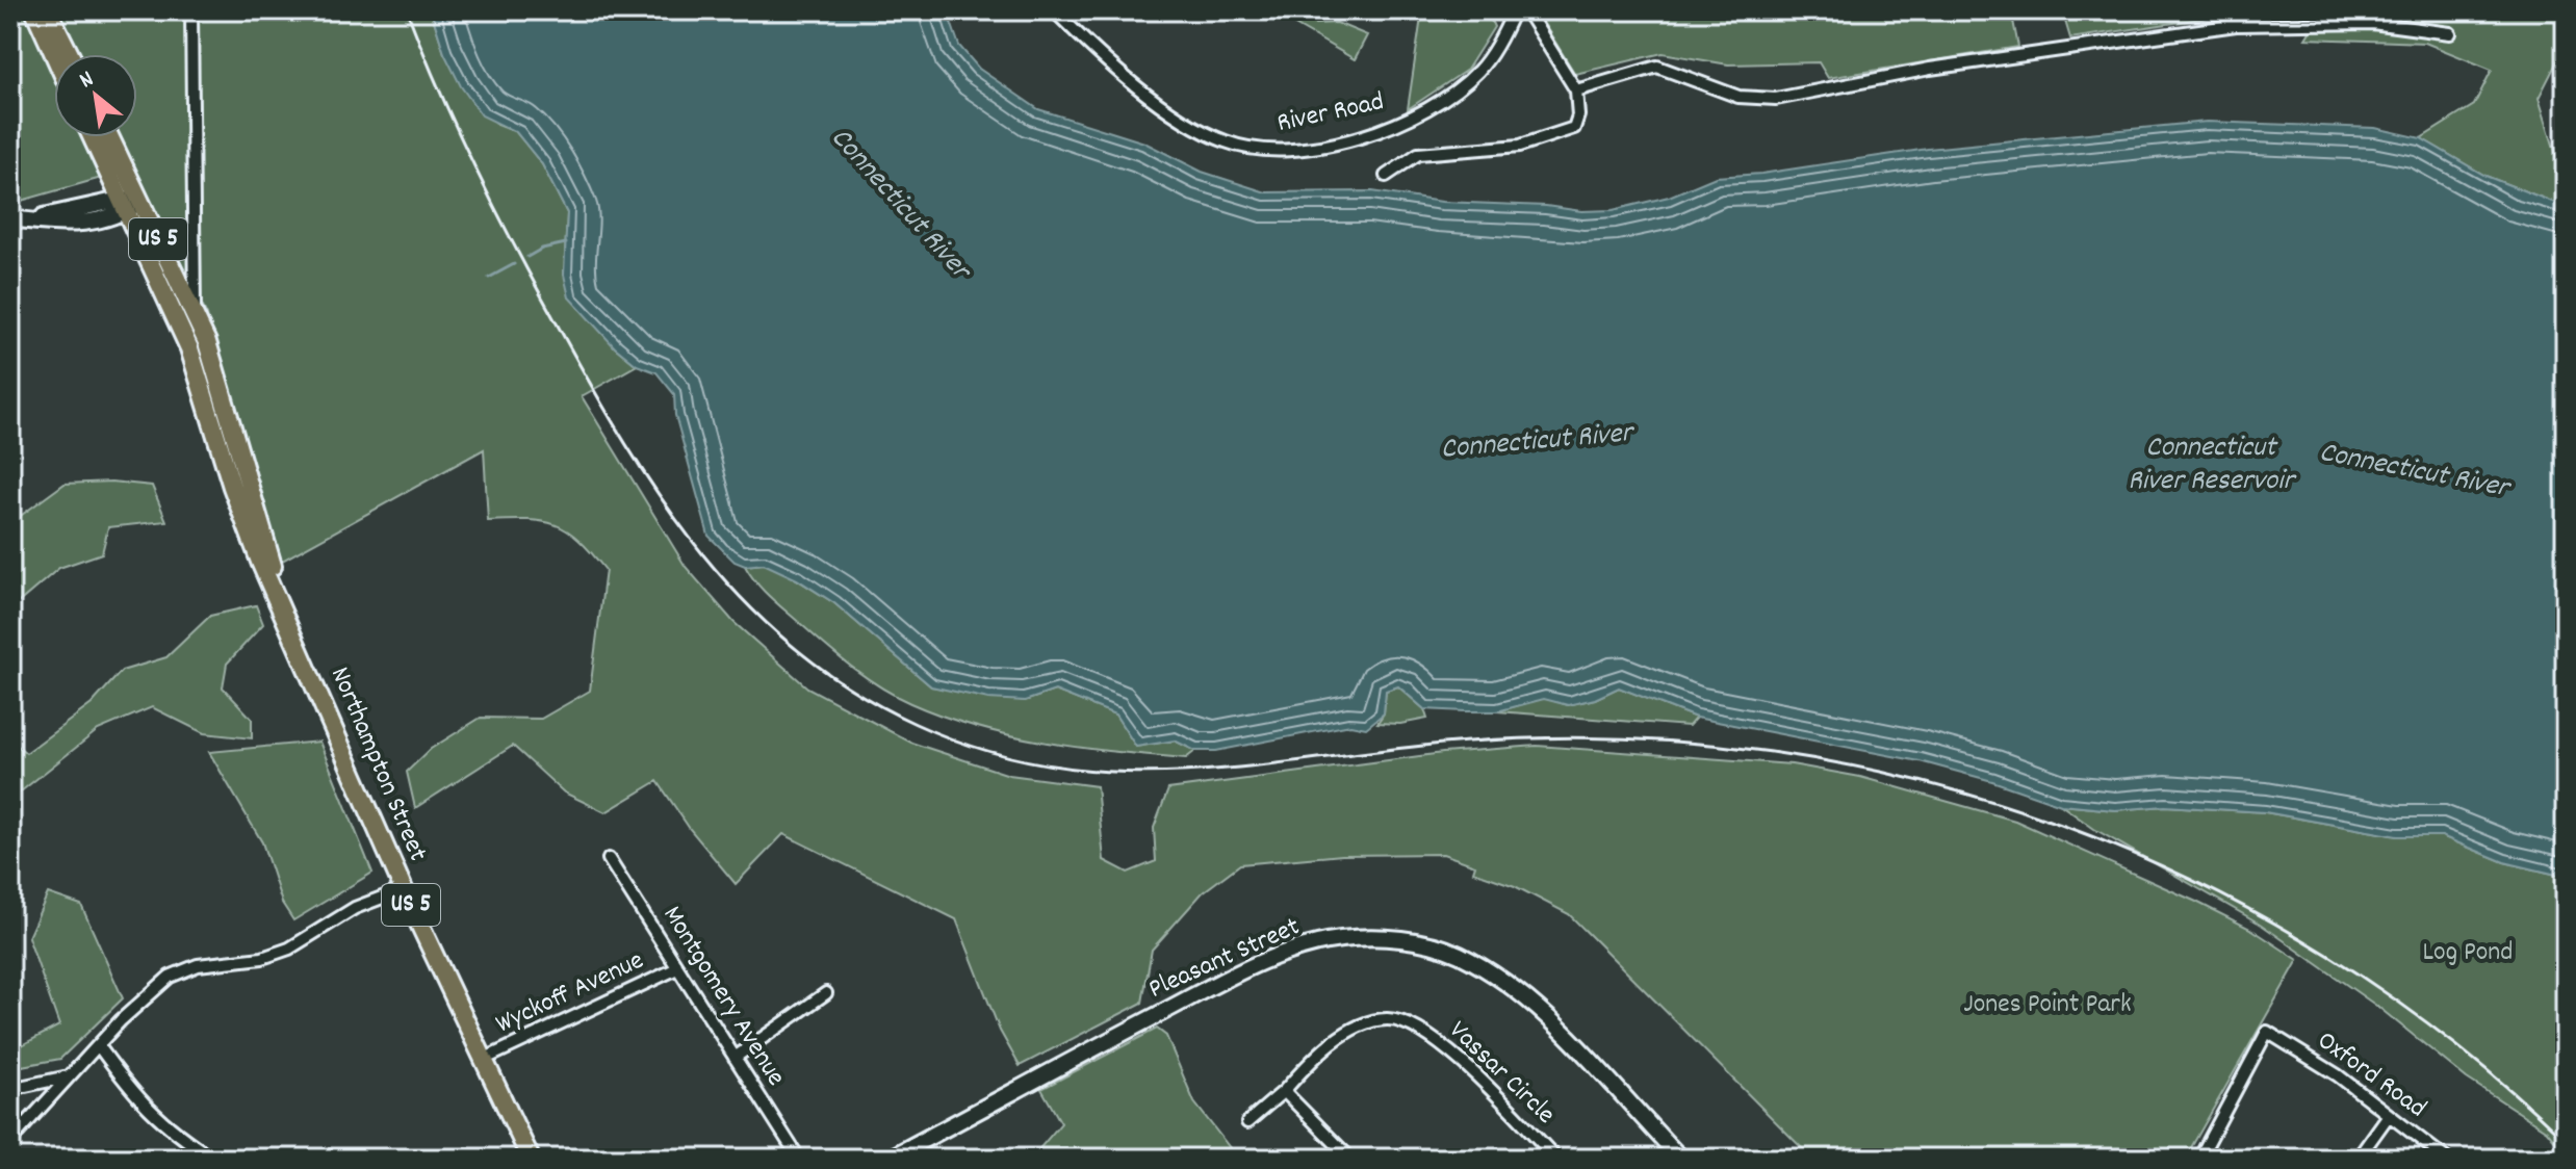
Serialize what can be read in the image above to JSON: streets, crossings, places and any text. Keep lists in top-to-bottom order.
{
  "streets": {
    "main road": ["US 5", "Northampton Street"],
    "street": [
      "River Road",
      "Pleasant Street",
      "Wyckoff Avenue",
      "Montgomery Avenue",
      "Vassar Circle",
      "Oxford Road"
    ]
  },
  "crossings": [
    ["US 5", "Northampton Street"],
    ["Northampton Street", "Wyckoff Avenue"],
    ["Wyckoff Avenue", "Montgomery Avenue"]
  ],
  "water": ["Connecticut River", "Connecticut River Reservoir"],
  "parks": ["Log Pond", "Jones Point Park"],
  "north": "top left"
}
